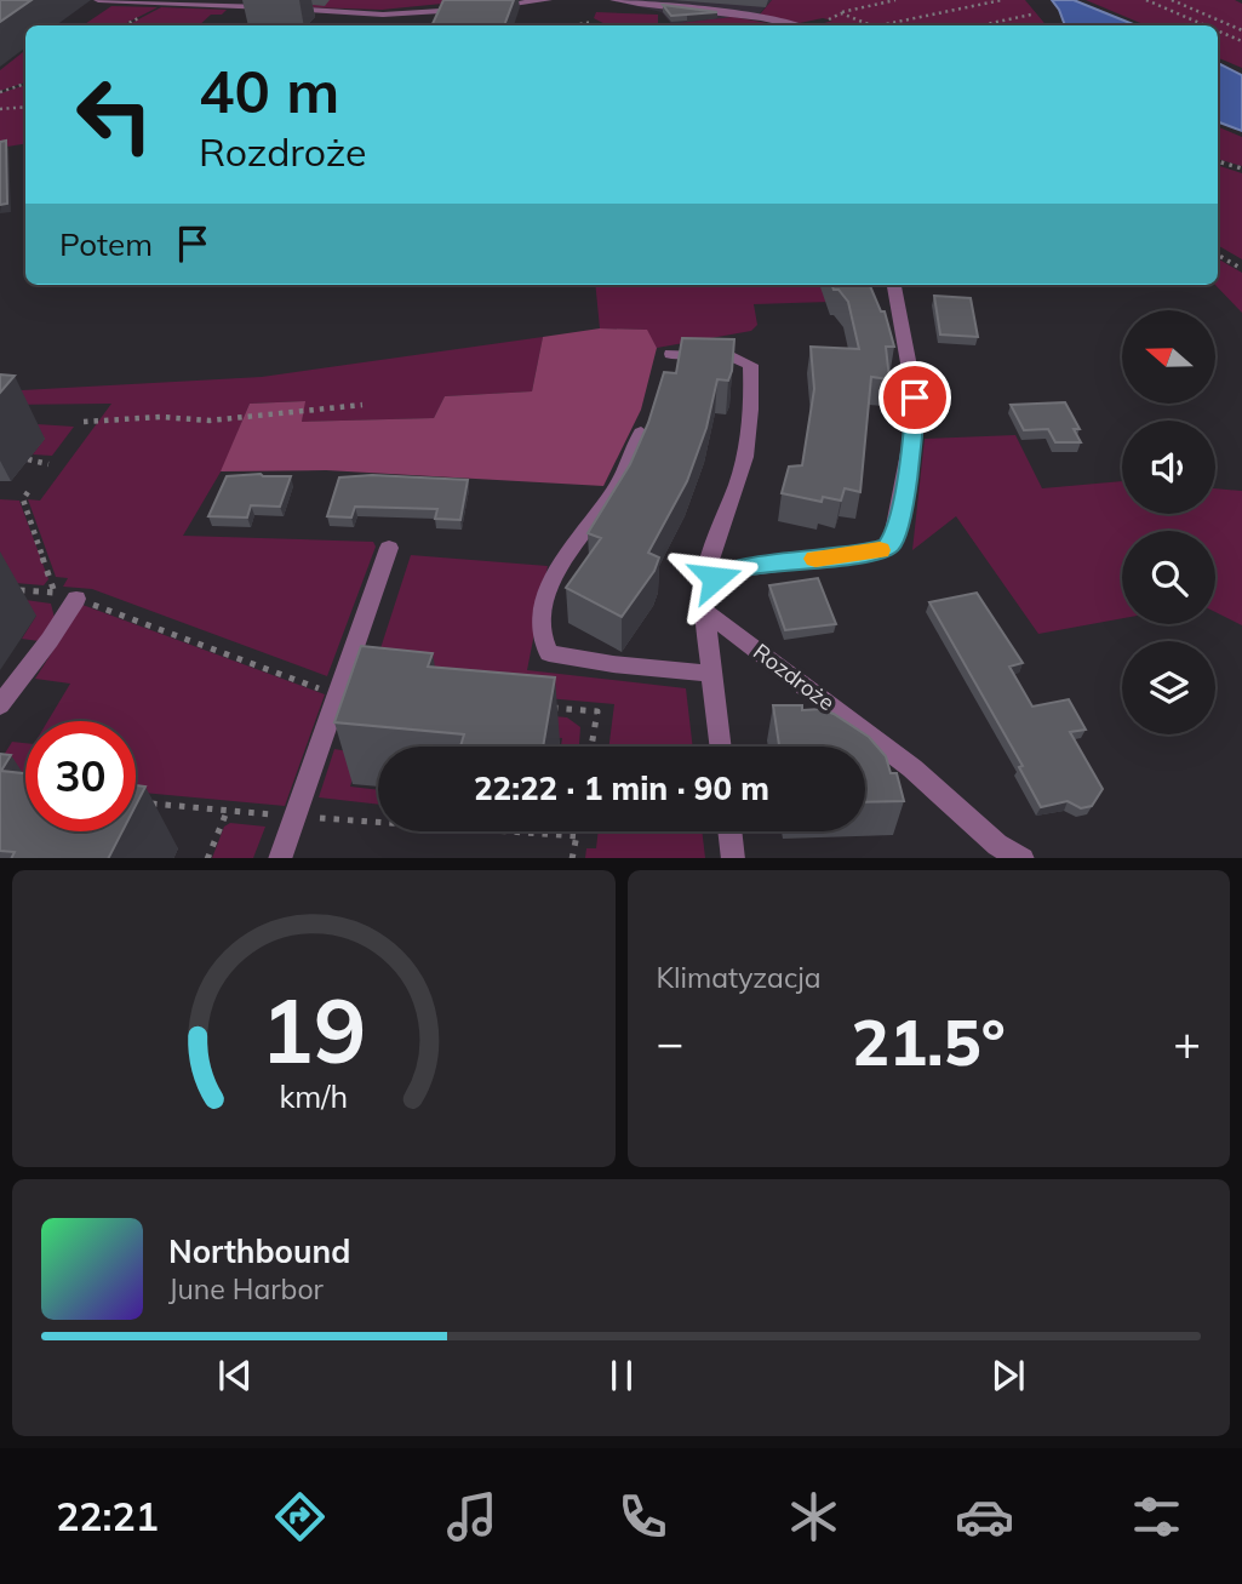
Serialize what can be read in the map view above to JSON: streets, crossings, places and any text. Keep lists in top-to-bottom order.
{
  "streets": {
    "street": ["Rozdroże"]
  },
  "north": "left",
  "page": {
    "turn": ["40 m", "Rozdroże"],
    "then": "Potem",
    "limit": "30",
    "trip": "22:22 · 1 min · 90 m",
    "tile": "Klimatyzacja",
    "heat": ["−", "21.5°", "+"],
    "song": ["Northbound", "June Harbor"],
    "tabs": "22:21",
    "gauge": ["19", "km/h"]
  }
}
